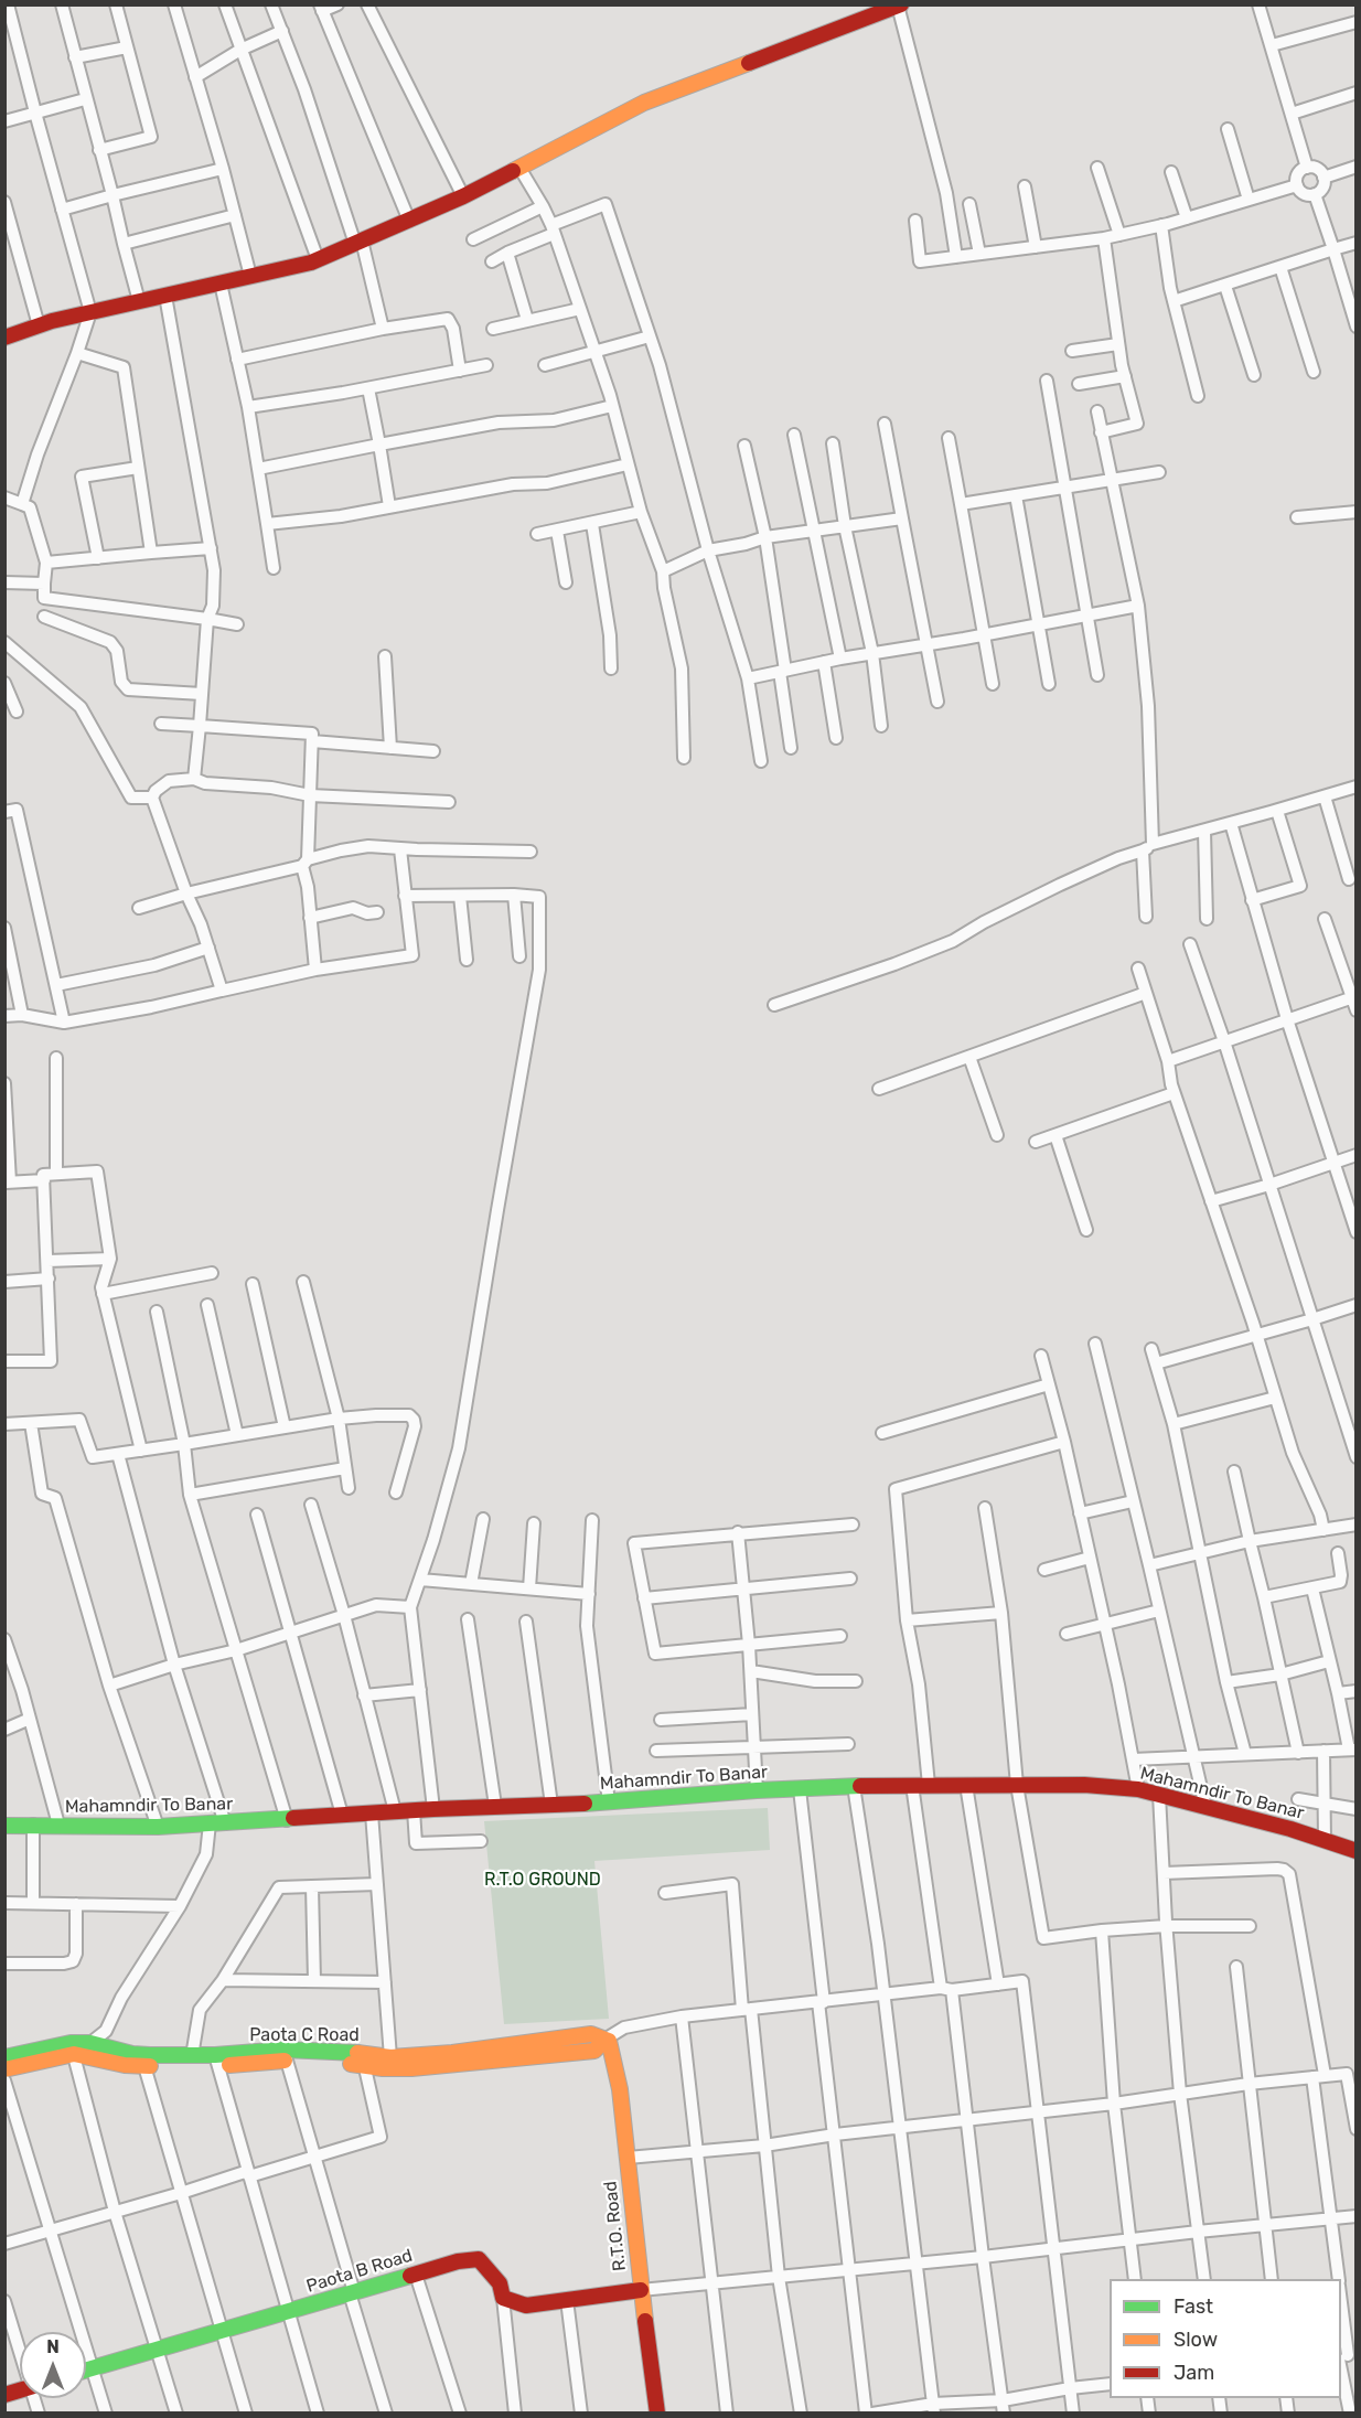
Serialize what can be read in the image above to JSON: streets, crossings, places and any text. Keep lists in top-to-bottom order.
{
  "streets": {
    "street": [
      "Mahamndir To Banar",
      "Paota C Road",
      "R.T.O. Road",
      "Paota B Road"
    ]
  },
  "crossings": [
    ["Paota C Road", "R.T.O. Road"]
  ],
  "parks": ["R.T.O GROUND"],
  "legend": ["Fast", "Slow", "Jam"],
  "north": "top"
}
